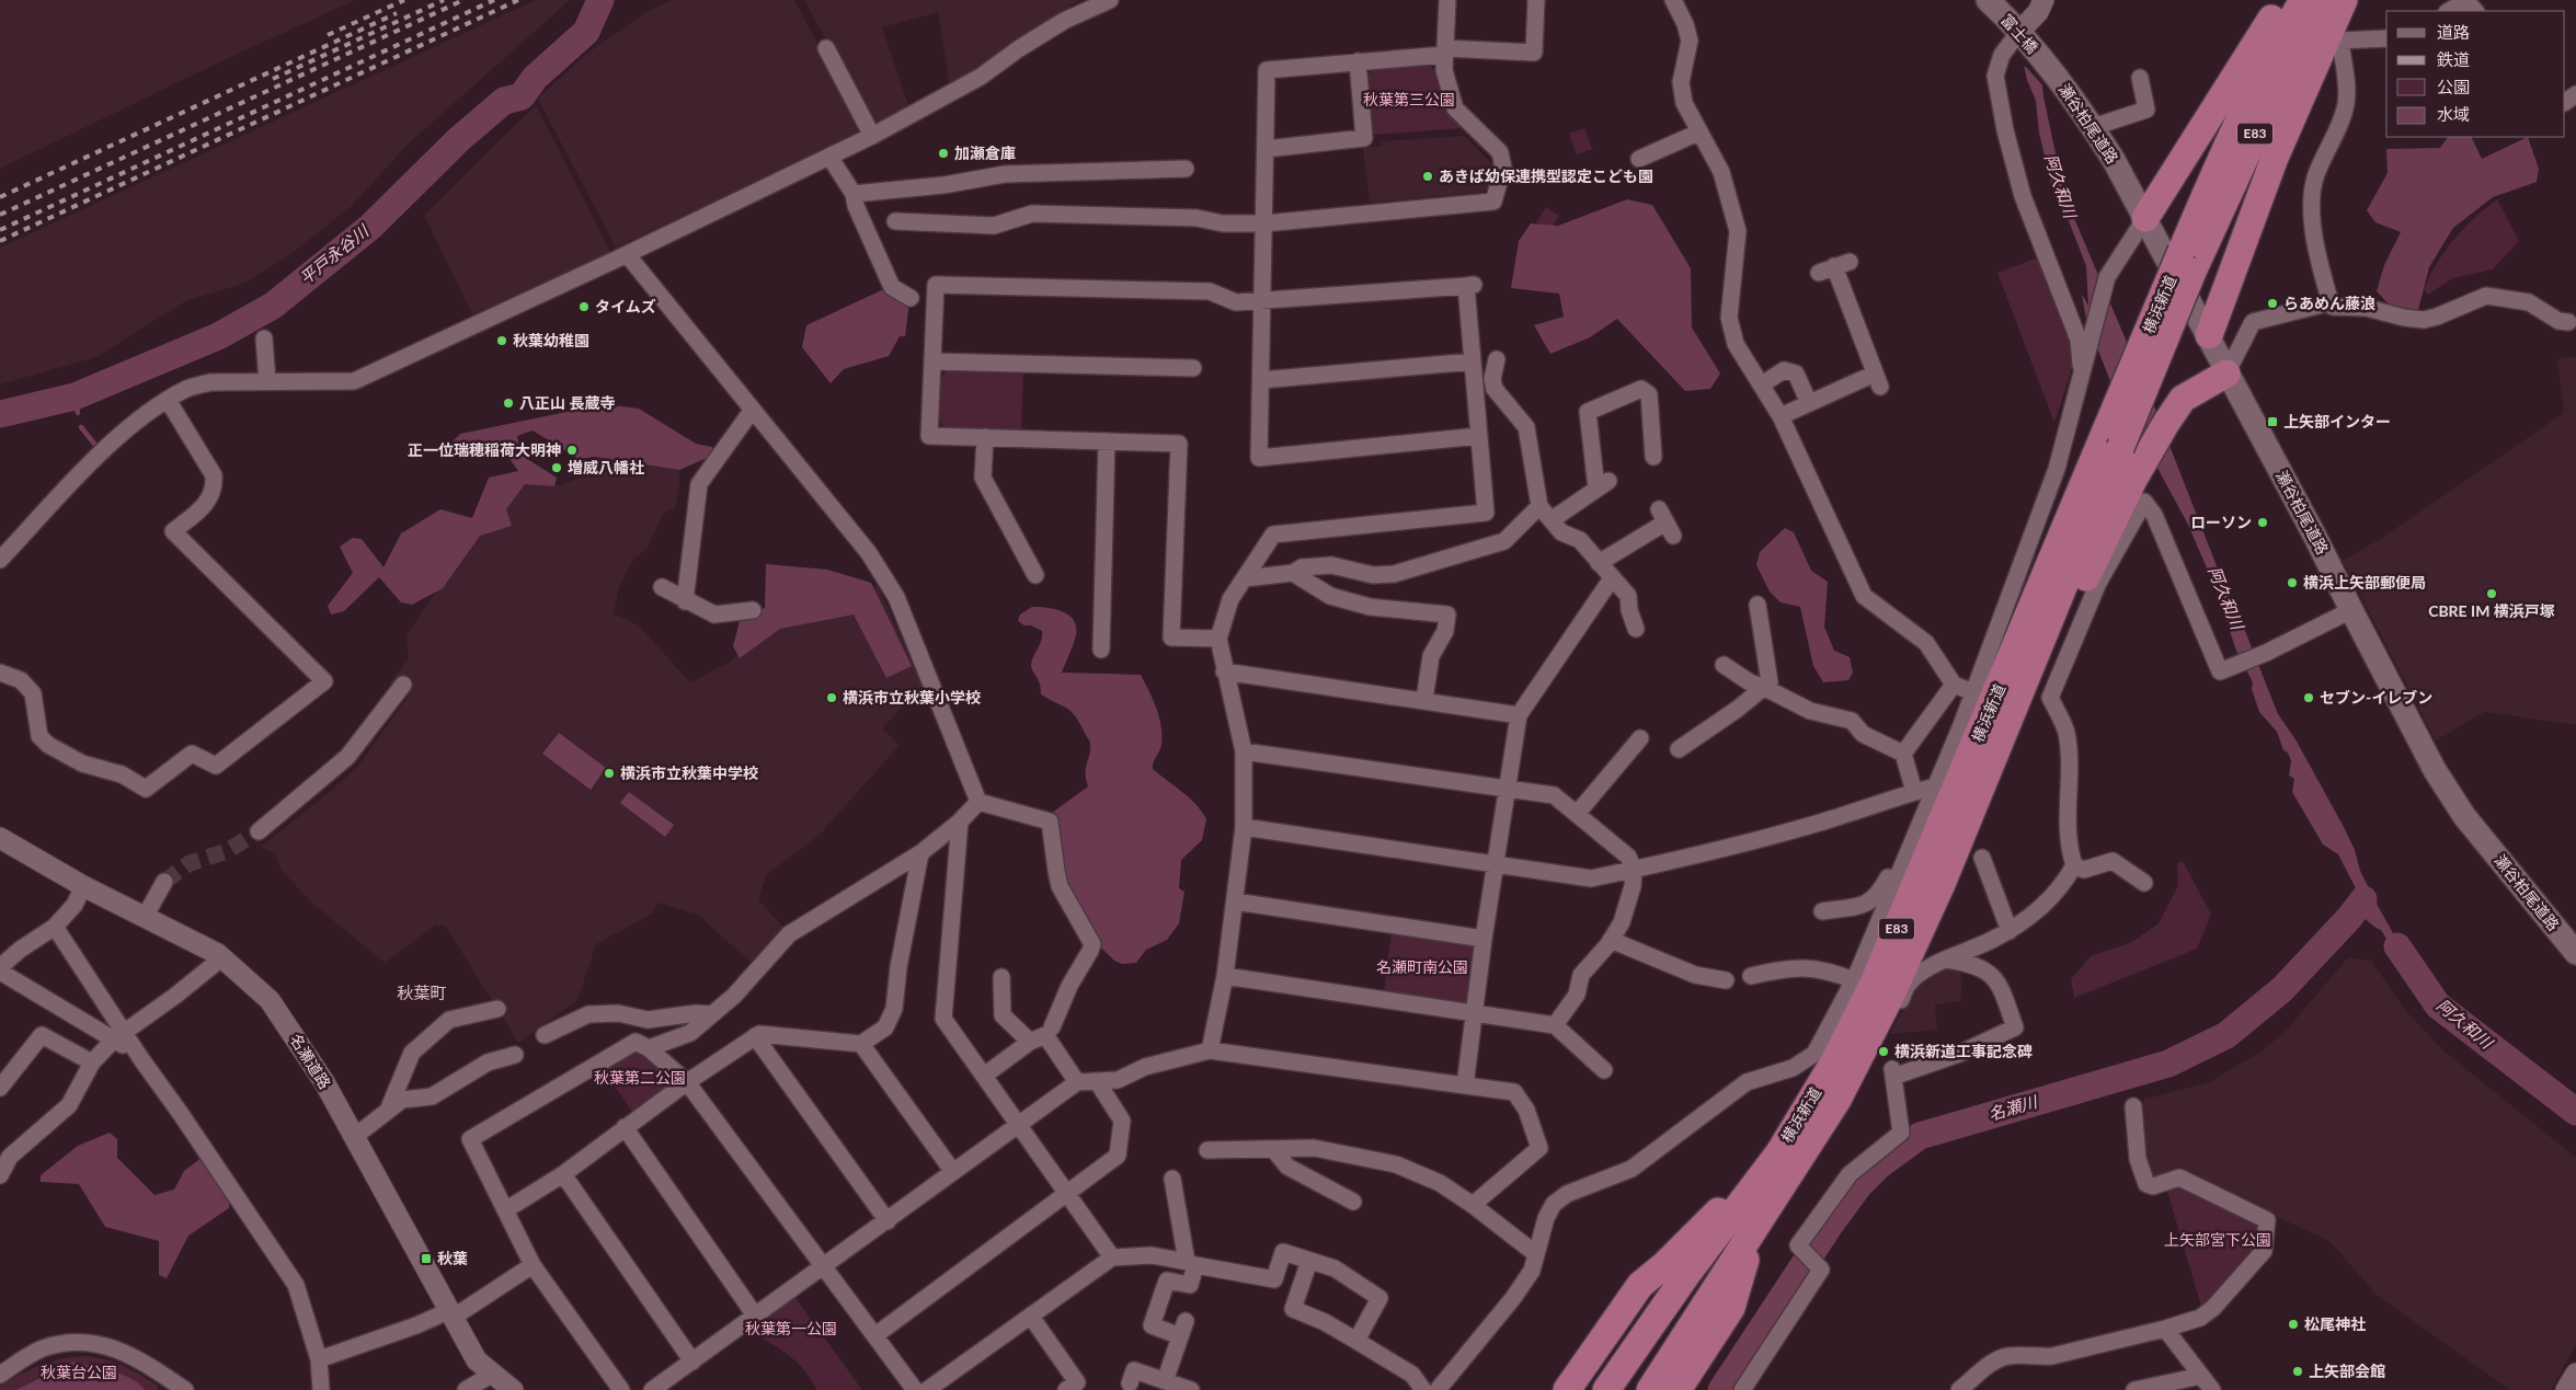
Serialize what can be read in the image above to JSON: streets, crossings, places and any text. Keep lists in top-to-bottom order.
{
  "streets": {
    "highway": ["E83", "横浜新道"],
    "main road": ["富士橋", "瀬谷柏尾道路"],
    "street": ["名瀬道路"]
  },
  "crossings": [
    ["富士橋", "瀬谷柏尾道路"]
  ],
  "districts": ["秋葉町"],
  "water": ["阿久和川", "平戸永谷川", "名瀬川"],
  "parks": [
    "秋葉第三公園",
    "名瀬町南公園",
    "秋葉第二公園",
    "上矢部宮下公園",
    "秋葉第一公園",
    "秋葉台公園"
  ],
  "places": {
    "other": [
      "加瀬倉庫",
      "あきば幼保連携型認定こども園",
      "らあめん藤浪",
      "タイムズ",
      "秋葉幼稚園",
      "八正山 長蔵寺",
      "正一位瑞穂稲荷大明神",
      "増威八幡社",
      "ローソン",
      "横浜上矢部郵便局",
      "CBRE IM 横浜戸塚",
      "横浜市立秋葉小学校",
      "セブン-イレブン",
      "横浜市立秋葉中学校",
      "横浜新道工事記念碑",
      "松尾神社",
      "上矢部会館"
    ],
    "transit": ["上矢部インター", "秋葉"]
  },
  "legend": [
    "道路",
    "鉄道",
    "公園",
    "水域"
  ]
}
